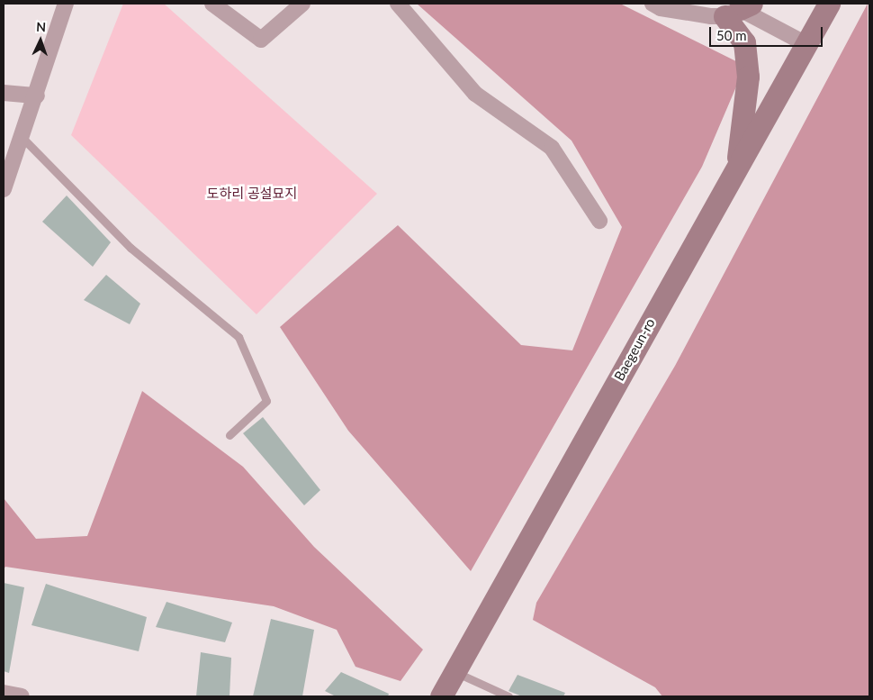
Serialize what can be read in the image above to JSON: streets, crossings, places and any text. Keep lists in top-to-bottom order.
{
  "streets": {
    "main road": ["Baegeun-ro"]
  },
  "parks": ["도하리 공설묘지"],
  "scale_bar": "50 m",
  "north": "top"
}
